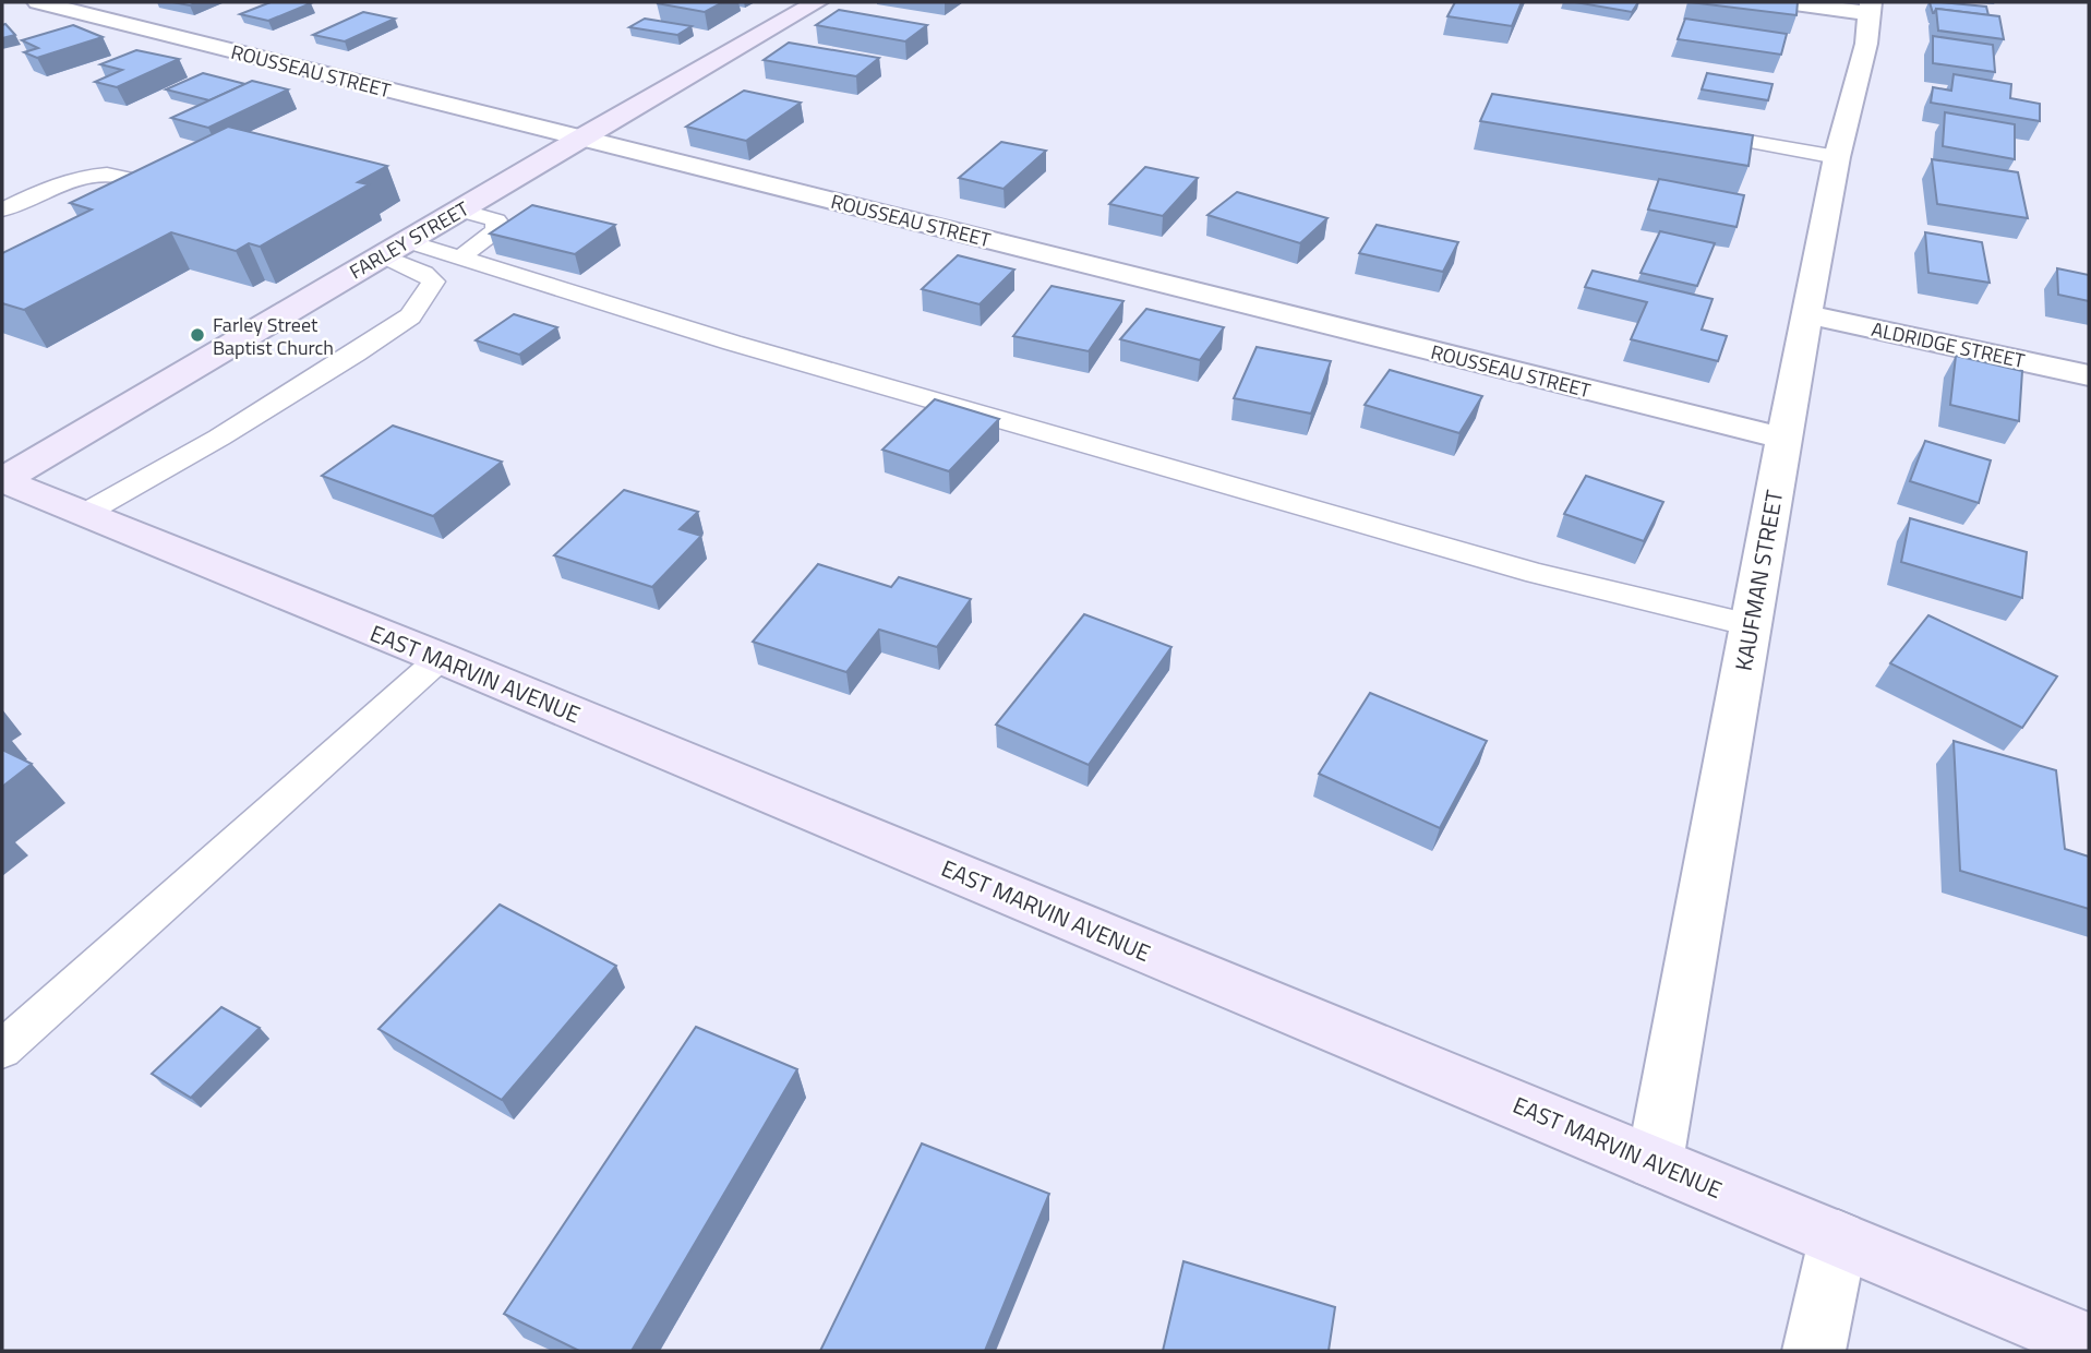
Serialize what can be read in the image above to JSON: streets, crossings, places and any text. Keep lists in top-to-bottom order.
{
  "streets": {
    "main road": ["FARLEY STREET", "EAST MARVIN AVENUE"],
    "street": ["ROUSSEAU STREET", "ALDRIDGE STREET", "KAUFMAN STREET"]
  },
  "crossings": [
    ["ROUSSEAU STREET", "FARLEY STREET"],
    ["ROUSSEAU STREET", "KAUFMAN STREET"],
    ["FARLEY STREET", "EAST MARVIN AVENUE"],
    ["ALDRIDGE STREET", "KAUFMAN STREET"],
    ["KAUFMAN STREET", "EAST MARVIN AVENUE"]
  ],
  "places": ["Farley Street Baptist Church"]
}
